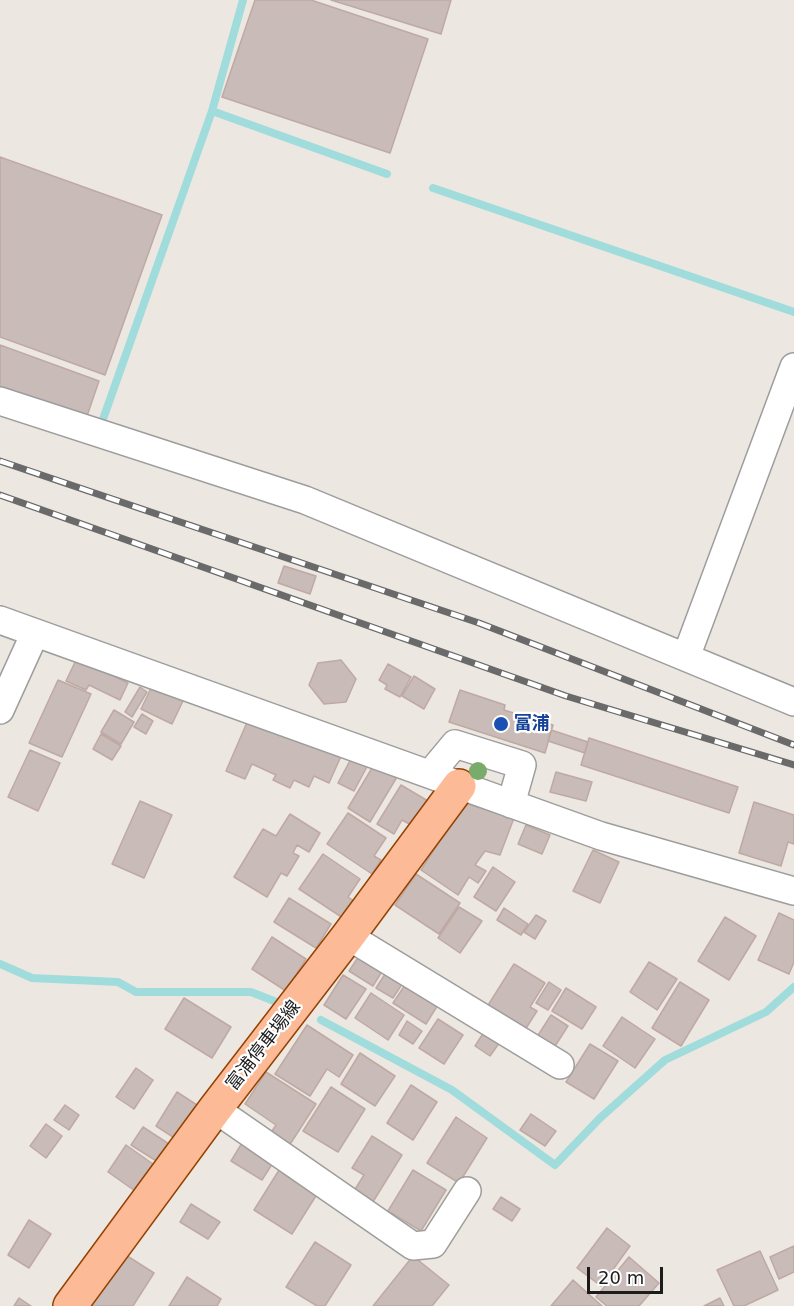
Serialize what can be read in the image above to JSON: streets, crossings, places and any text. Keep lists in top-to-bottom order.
{
  "streets": {
    "main road": ["富浦停車場線"]
  },
  "places": ["富浦"],
  "scale_bar": "20 m"
}
